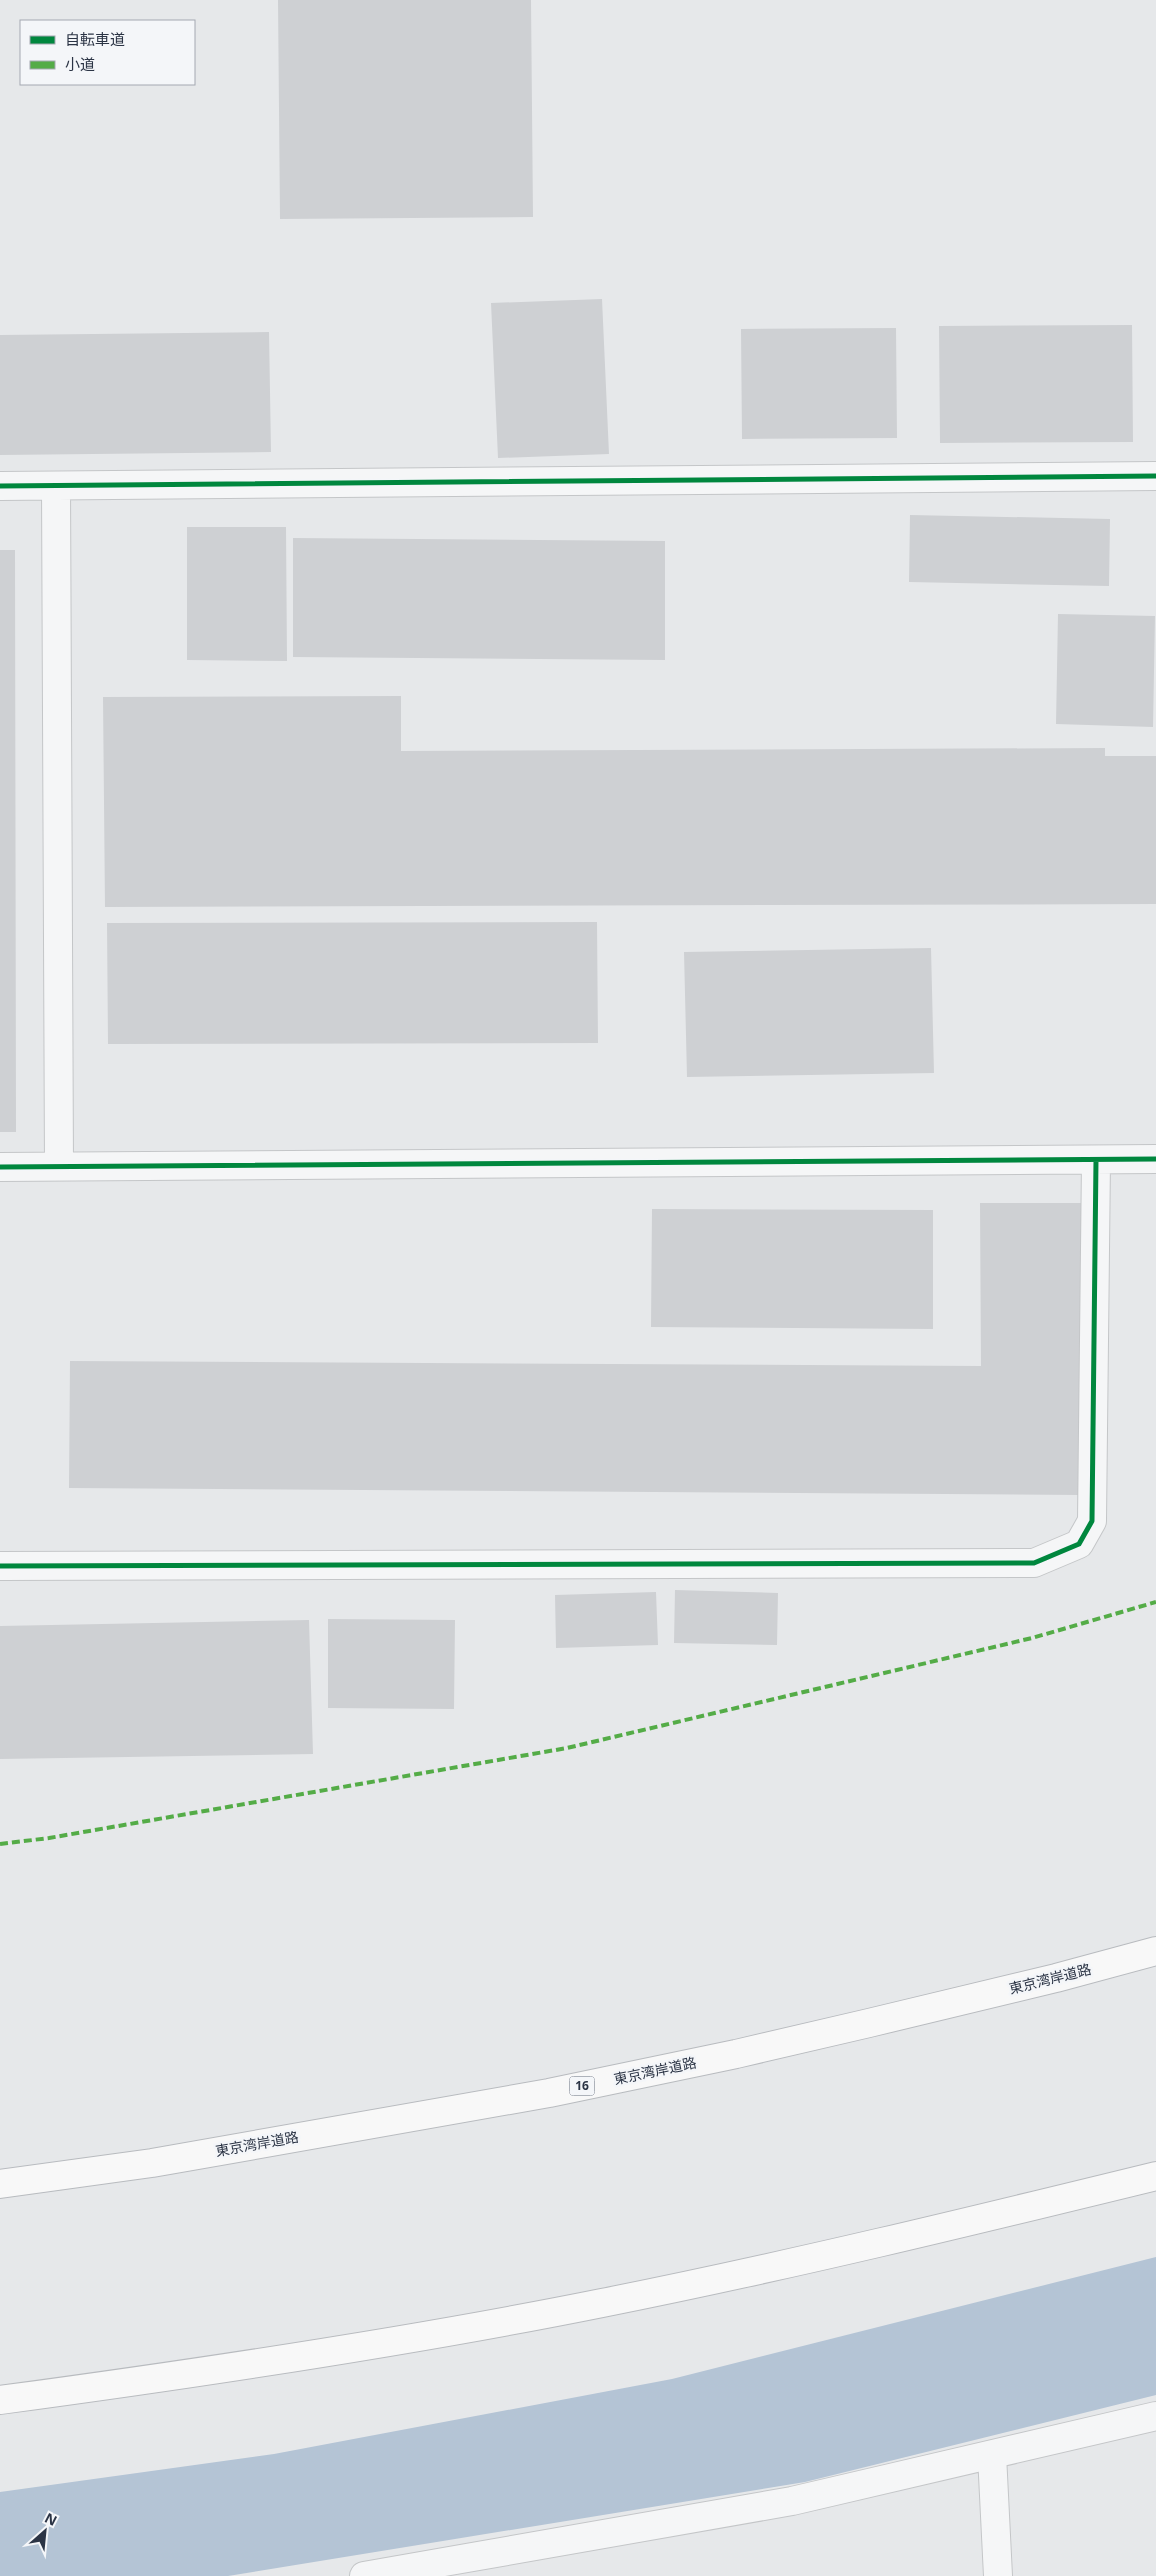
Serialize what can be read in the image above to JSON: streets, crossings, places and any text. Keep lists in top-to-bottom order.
{
  "streets": {
    "highway": ["東京湾岸道路", "16"]
  },
  "legend": ["自転車道", "小道"],
  "north": "top right"
}
